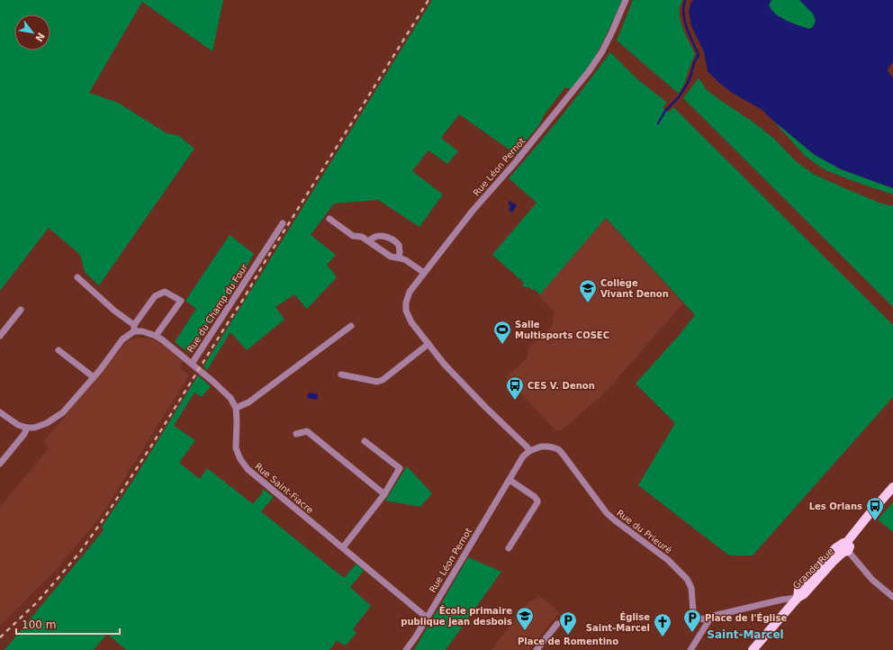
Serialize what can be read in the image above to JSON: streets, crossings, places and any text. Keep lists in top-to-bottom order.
{
  "streets": {
    "main road": ["Grande Rue"],
    "street": [
      "Rue Léon Pernot",
      "Rue du Champ du Four",
      "Rue Saint-Fiacre",
      "Rue du Prieuré"
    ]
  },
  "crossings": [
    ["Rue Léon Pernot", "Rue Saint-Fiacre"],
    ["Rue Léon Pernot", "Rue du Prieuré"]
  ],
  "districts": ["Saint-Marcel"],
  "places": {
    "school or university": ["Collège Vivant Denon", "École primaire publique jean desbois"],
    "sports": ["Salle Multisports COSEC"],
    "bus stop": ["CES V. Denon", "Les Orlans"],
    "parking": ["Place de l'Église", "Place de Romentino"],
    "church": ["Église Saint-Marcel"]
  },
  "scale_bar": "100 m",
  "north": "bottom right"
}
